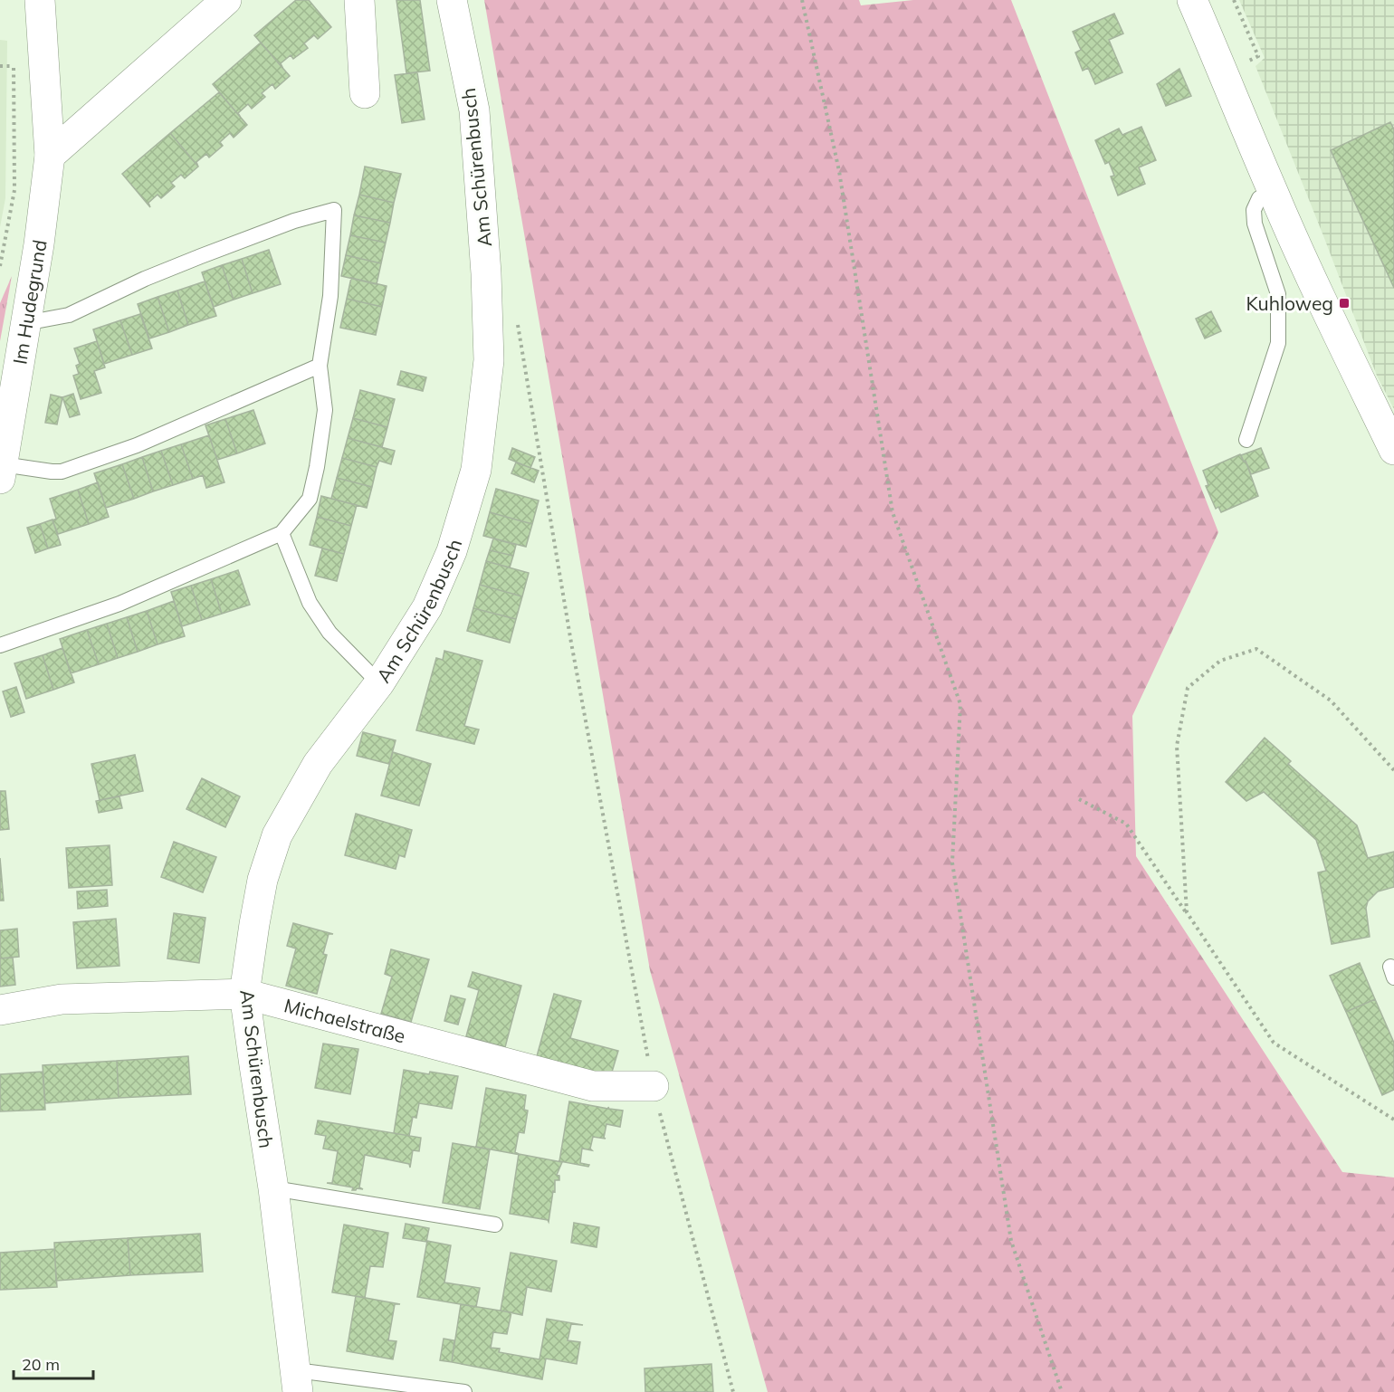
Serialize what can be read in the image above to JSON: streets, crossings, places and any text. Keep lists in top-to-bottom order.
{
  "streets": {
    "street": ["Am Schürenbusch", "Im Hudegrund", "Michaelstraße"]
  },
  "crossings": [
    ["Am Schürenbusch", "Michaelstraße"]
  ],
  "places": {
    "transit": ["Kuhloweg"]
  },
  "scale_bar": "20 m"
}
